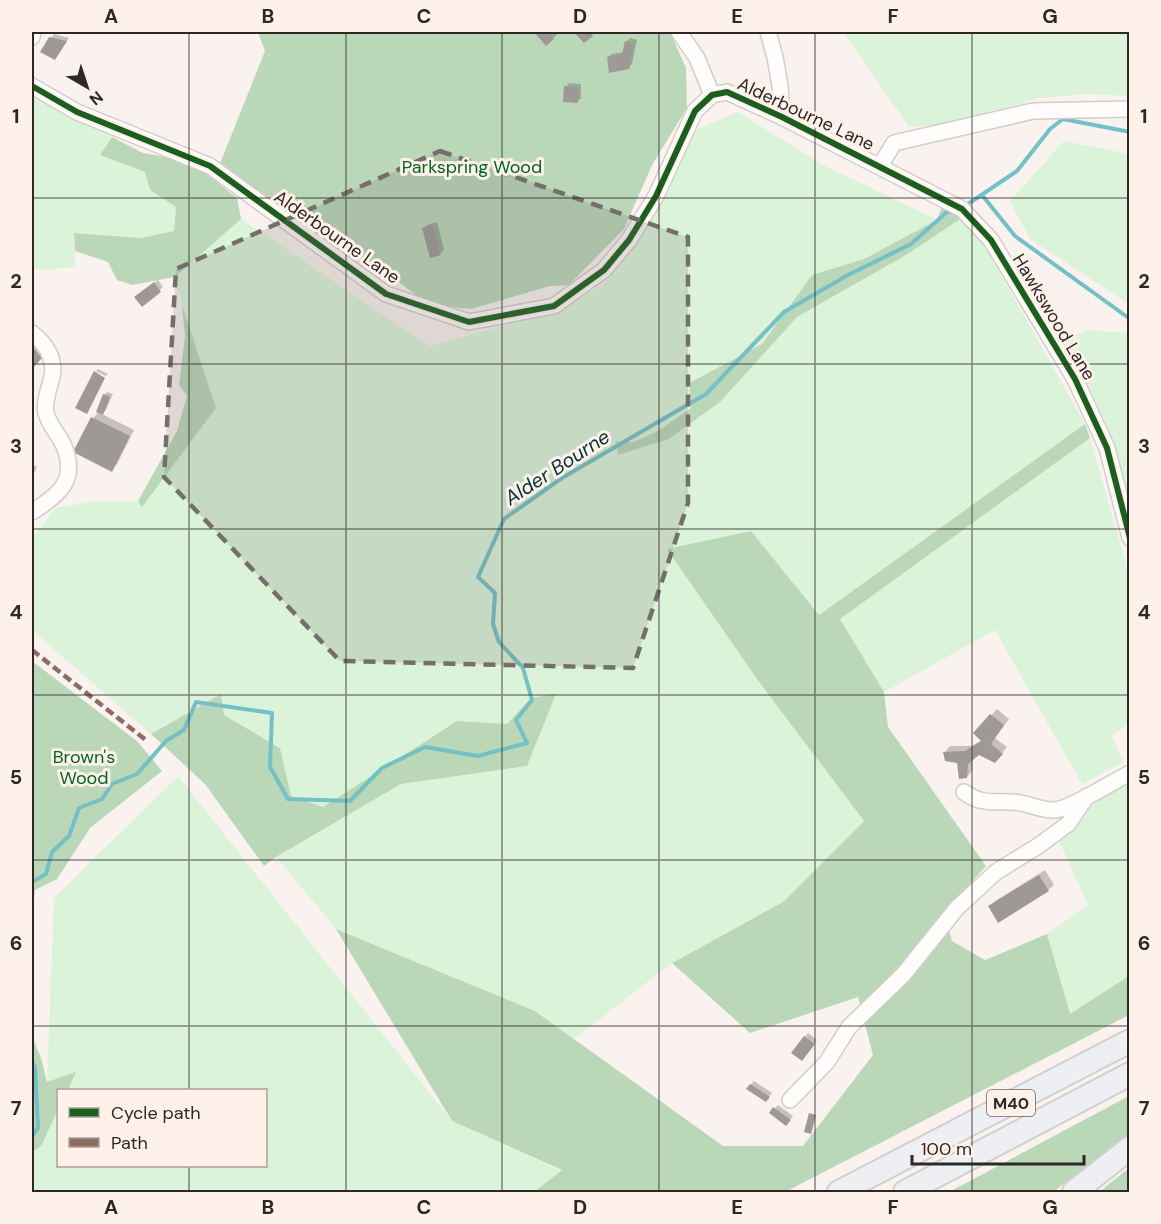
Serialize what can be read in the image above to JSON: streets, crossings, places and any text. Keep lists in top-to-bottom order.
{
  "streets": {
    "highway": ["M40"],
    "street": ["Alderbourne Lane", "Hawkswood Lane"]
  },
  "crossings": [
    ["Alderbourne Lane", "Hawkswood Lane"]
  ],
  "water": ["Alder Bourne"],
  "parks": ["Parkspring Wood", "Brown's Wood"],
  "legend": ["Cycle path", "Path"],
  "scale_bar": "100 m",
  "north": "bottom right",
  "grid": {
    "columns": [
      "A",
      "B",
      "C",
      "D",
      "E",
      "F",
      "G"
    ],
    "rows": [
      "1",
      "2",
      "3",
      "4",
      "5",
      "6",
      "7"
    ]
  }
}
